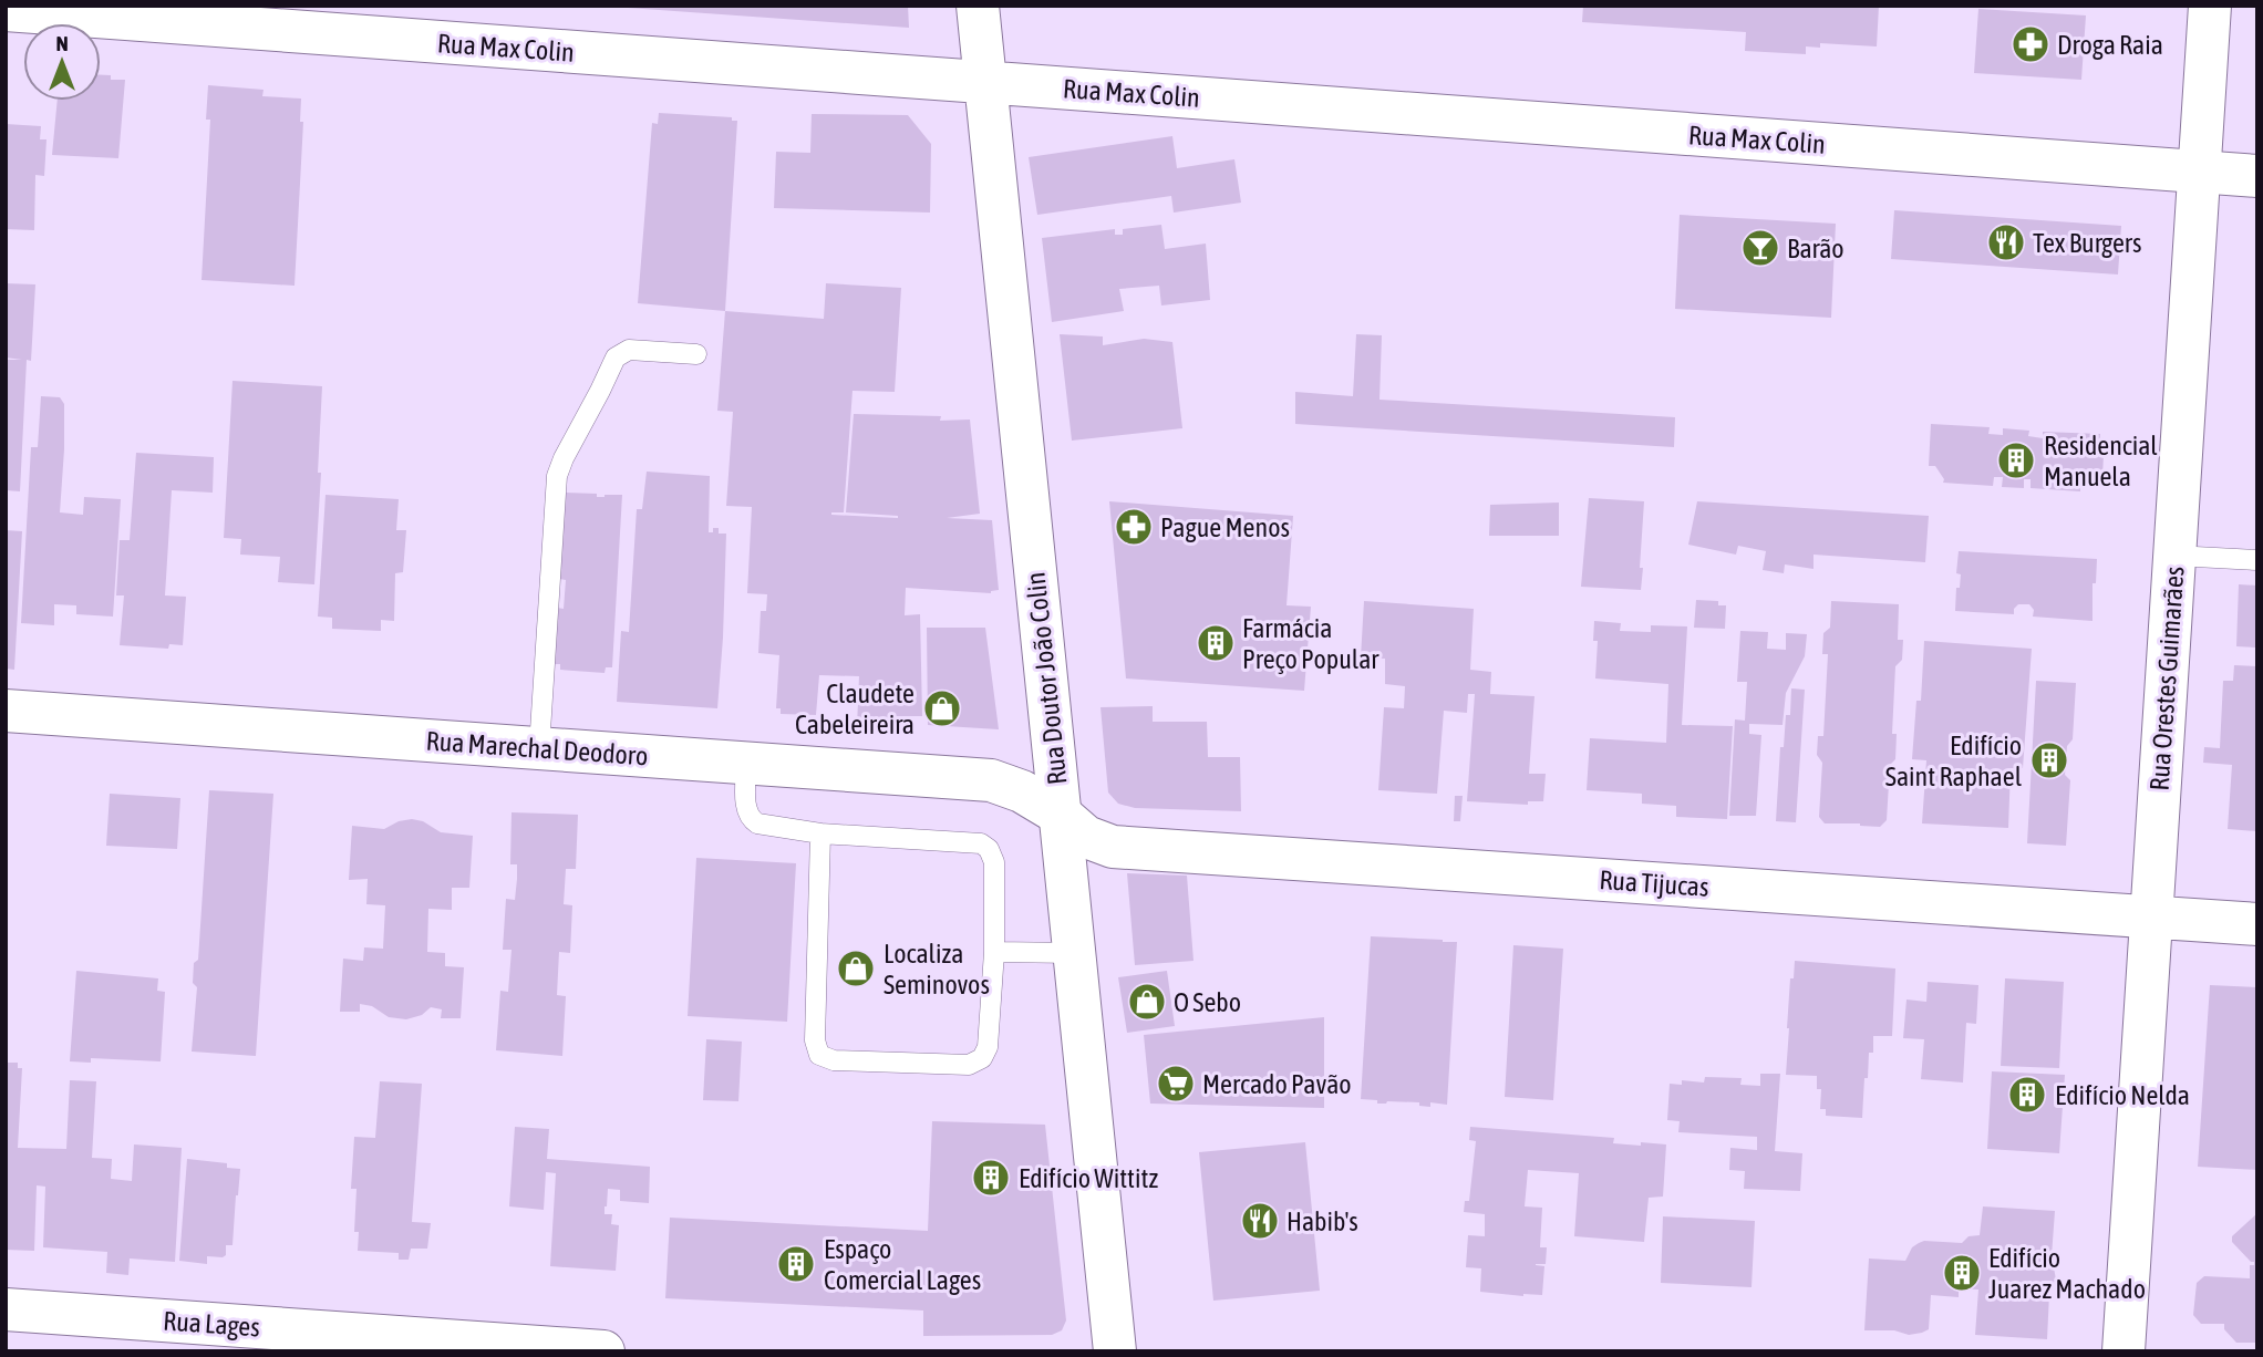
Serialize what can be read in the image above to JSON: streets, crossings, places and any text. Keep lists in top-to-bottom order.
{
  "streets": {
    "main road": [
      "Rua Max Colin",
      "Rua Doutor João Colin",
      "Rua Orestes Guimarães",
      "Rua Marechal Deodoro",
      "Rua Tijucas",
      "Rua Lages"
    ]
  },
  "crossings": [
    ["Rua Max Colin", "Rua Doutor João Colin"],
    ["Rua Max Colin", "Rua Orestes Guimarães"],
    ["Rua Doutor João Colin", "Rua Marechal Deodoro"],
    ["Rua Doutor João Colin", "Rua Tijucas"],
    ["Rua Orestes Guimarães", "Rua Tijucas"],
    ["Rua Marechal Deodoro", "Rua Tijucas"]
  ],
  "places": {
    "pharmacy": ["Droga Raia", "Pague Menos"],
    "restaurant": ["Tex Burgers", "Habib's"],
    "bar": ["Barão"],
    "building": [
      "Residencial Manuela",
      "Farmácia Preço Popular",
      "Edifício Saint Raphael",
      "Edifício Nelda",
      "Edifício Wittitz",
      "Espaço Comercial Lages",
      "Edifício Juarez Machado"
    ],
    "shop": ["Claudete Cabeleireira", "Localiza Seminovos", "O Sebo"],
    "supermarket": ["Mercado Pavão"]
  },
  "north": "top"
}
